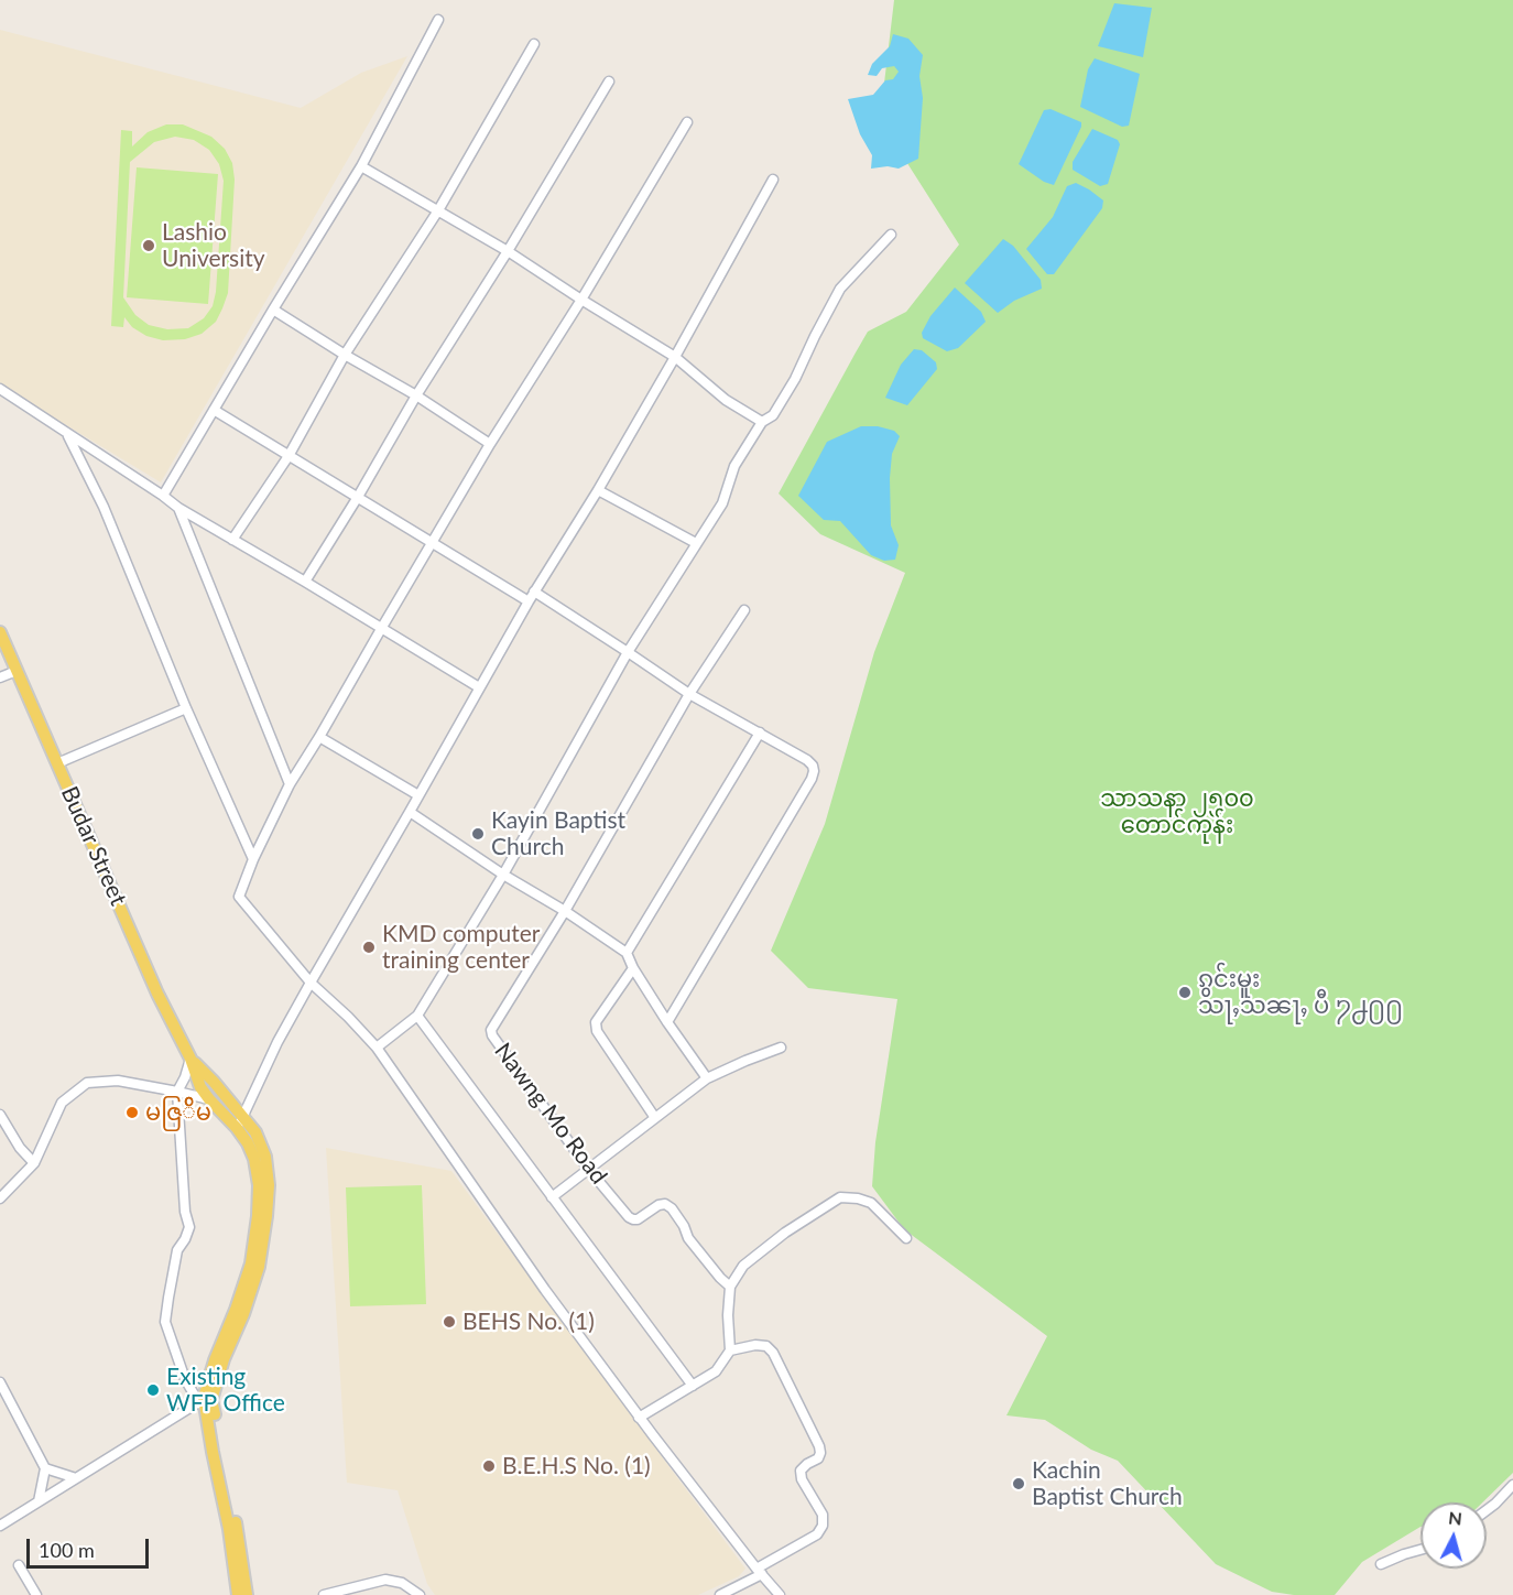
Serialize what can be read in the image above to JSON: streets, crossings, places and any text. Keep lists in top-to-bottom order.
{
  "streets": {
    "main road": ["Budar Street"],
    "street": ["Nawng Mo Road"]
  },
  "parks": ["သာသနာ ၂၅၀၀ တောင်ကုန်း"],
  "places": [
    "Lashio University",
    "Kayin Baptist Church",
    "KMD computer training center",
    "ၵွင်းမူး သႃႇသၼႃႇ ပီ ႒႕႐႐",
    "မဇြ်ိမ",
    "BEHS No. (1)",
    "Existing WFP Office",
    "B.E.H.S No. (1)",
    "Kachin Baptist Church"
  ],
  "scale_bar": "100 m",
  "north": "top"
}
